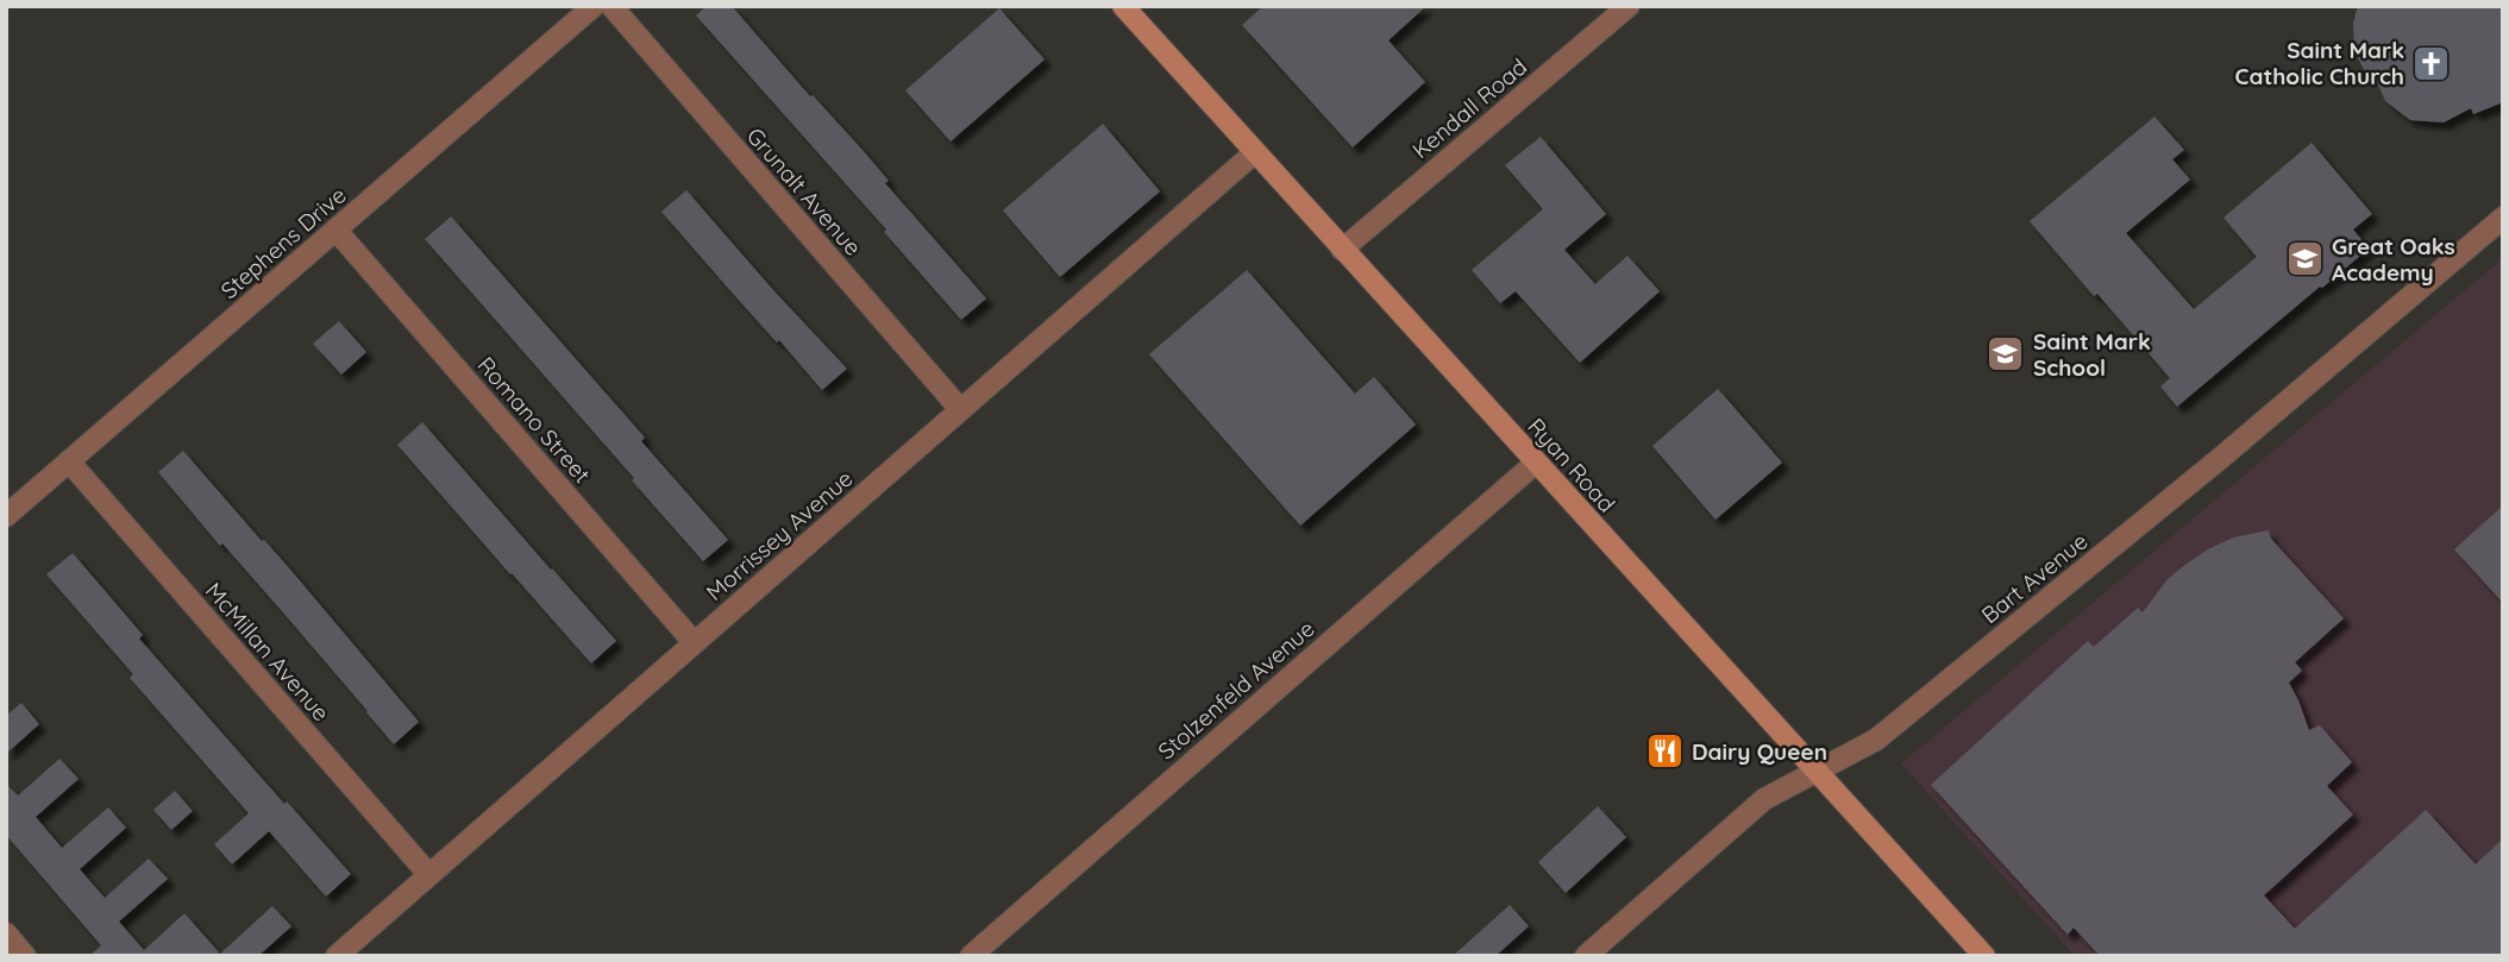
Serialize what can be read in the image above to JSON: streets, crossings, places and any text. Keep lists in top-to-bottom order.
{
  "streets": {
    "main road": ["Ryan Road"],
    "street": [
      "Kendall Road",
      "Grunalt Avenue",
      "Stephens Drive",
      "Romano Street",
      "Morrissey Avenue",
      "Bart Avenue",
      "McMillan Avenue",
      "Stolzenfeld Avenue"
    ]
  },
  "crossings": [
    ["Kendall Road", "Ryan Road"],
    ["Grunalt Avenue", "Morrissey Avenue"],
    ["Stephens Drive", "Romano Street"],
    ["Stephens Drive", "McMillan Avenue"],
    ["Romano Street", "Morrissey Avenue"],
    ["Ryan Road", "Morrissey Avenue"],
    ["Ryan Road", "Bart Avenue"],
    ["Ryan Road", "Stolzenfeld Avenue"],
    ["Morrissey Avenue", "McMillan Avenue"]
  ],
  "places": {
    "church": ["Saint Mark Catholic Church"],
    "school or university": ["Great Oaks Academy", "Saint Mark School"],
    "restaurant": ["Dairy Queen"]
  }
}
